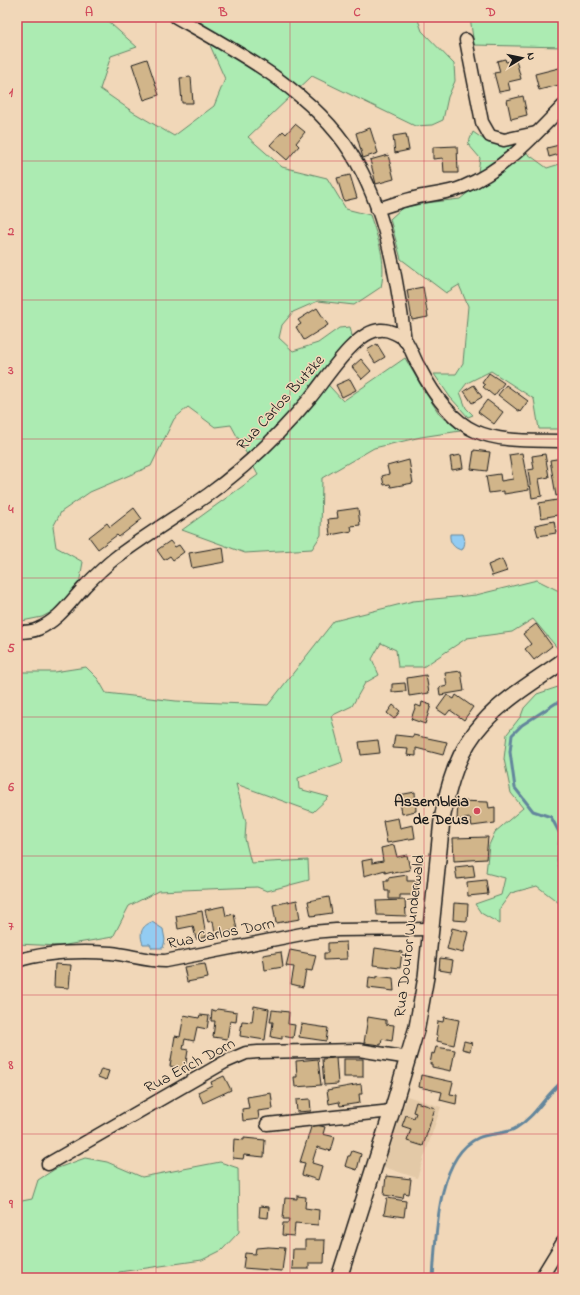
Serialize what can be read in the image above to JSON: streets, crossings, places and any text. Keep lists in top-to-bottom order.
{
  "streets": {
    "street": [
      "Rua Carlos Butzke",
      "Rua Carlos Dorn",
      "Rua Doutor Wunderwald",
      "Rua Erich Dorn"
    ]
  },
  "crossings": [
    ["Rua Carlos Dorn", "Rua Doutor Wunderwald"],
    ["Rua Doutor Wunderwald", "Rua Erich Dorn"]
  ],
  "places": ["Assembleia de Deus"],
  "north": "right",
  "grid": {
    "columns": [
      "A",
      "B",
      "C",
      "D"
    ],
    "rows": [
      "1",
      "2",
      "3",
      "4",
      "5",
      "6",
      "7",
      "8",
      "9"
    ]
  }
}
